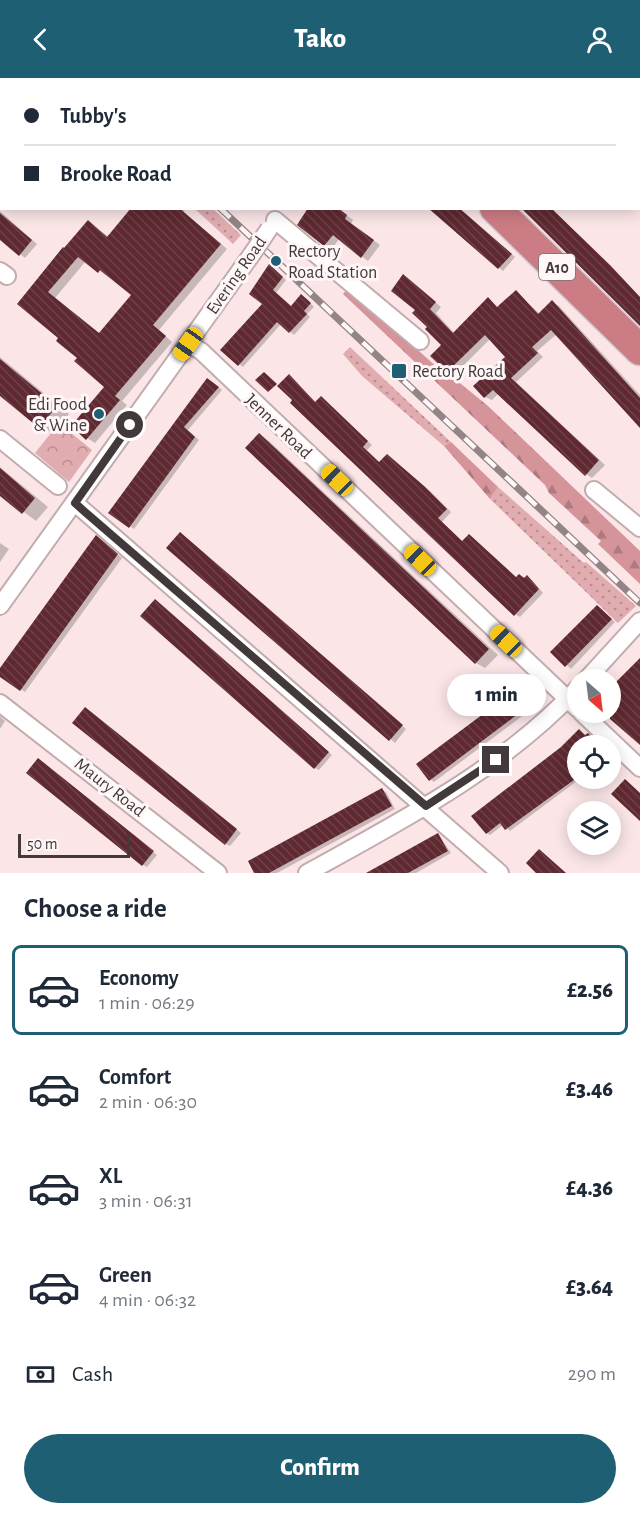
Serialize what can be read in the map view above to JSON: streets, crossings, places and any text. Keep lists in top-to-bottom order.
{
  "streets": {
    "highway": ["A10"],
    "street": ["Evering Road", "Jenner Road", "Maury Road"]
  },
  "crossings": [
    ["Evering Road", "Jenner Road"]
  ],
  "places": {
    "other": ["Rectory Road Station", "Edi Food & Wine"],
    "transit": ["Rectory Road"]
  },
  "scale_bar": "50 m",
  "north": "bottom right",
  "page": {
    "header": "Tako",
    "banner": ["Tubby's", "Brooke Road"],
    "bubble": "1 min",
    "scale": "50 m",
    "heading": "Choose a ride",
    "list": [
      {
        "name": "Economy",
        "note": "1 min · 06:29",
        "value": "£2.56"
      },
      {
        "name": "Comfort",
        "note": "2 min · 06:30",
        "value": "£3.46"
      },
      {
        "name": "XL",
        "note": "3 min · 06:31",
        "value": "£4.36"
      },
      {
        "name": "Green",
        "note": "4 min · 06:32",
        "value": "£3.64"
      }
    ],
    "pay": ["Cash", "290 m"],
    "buttons": "Confirm"
  }
}
